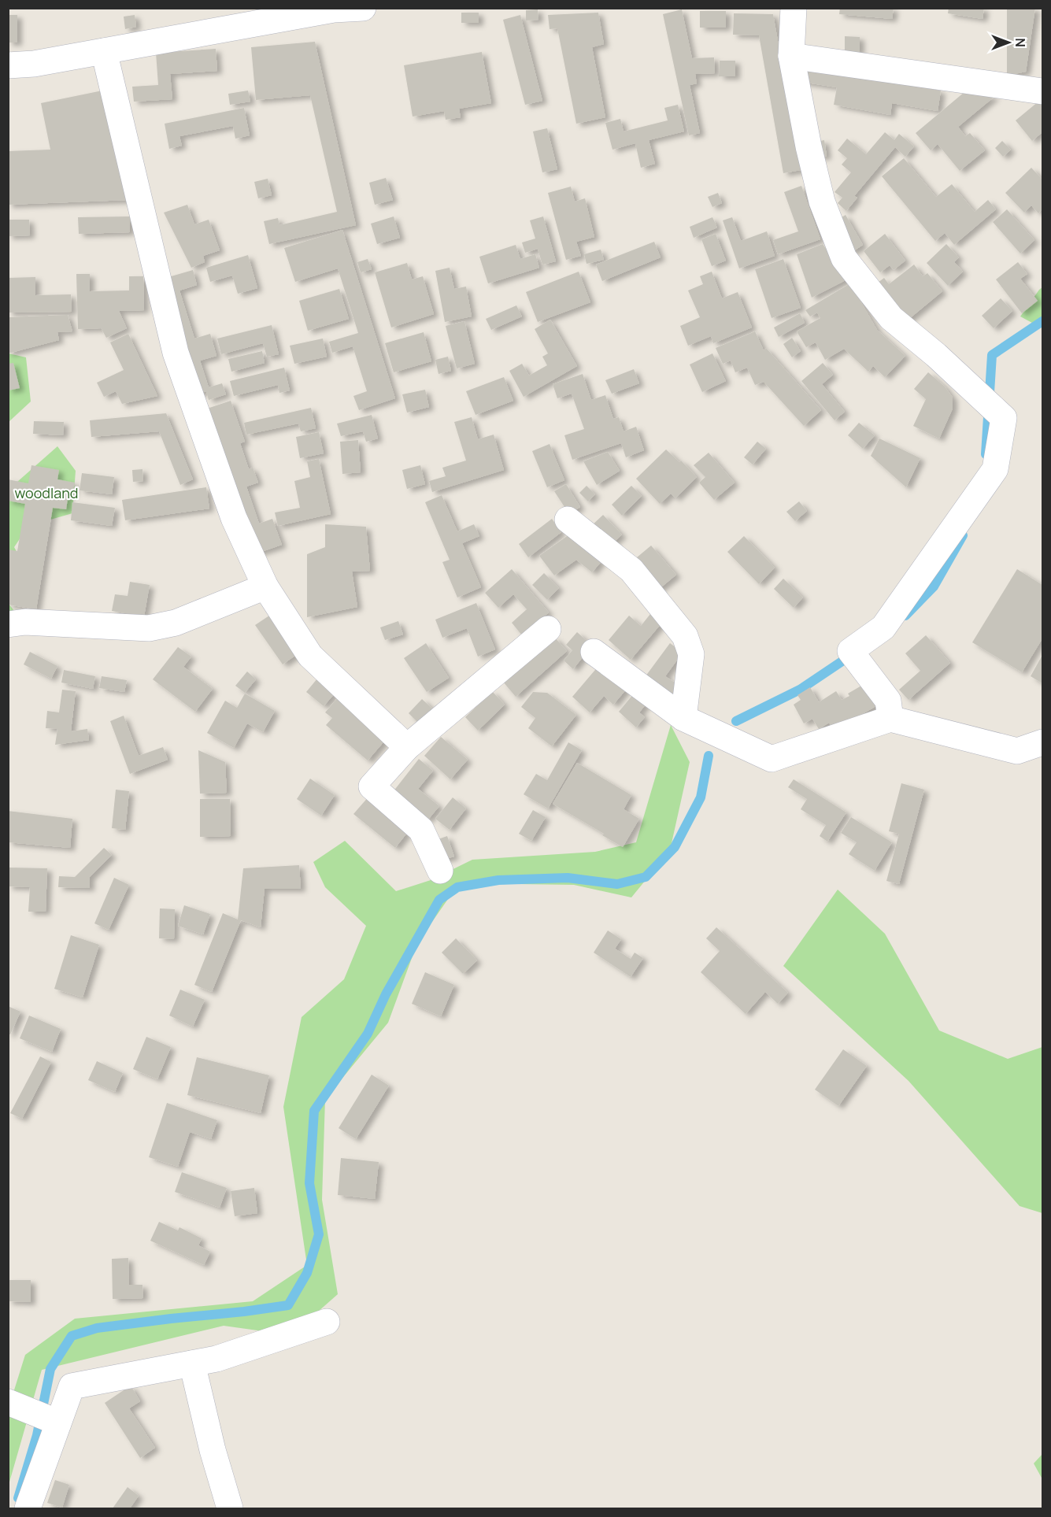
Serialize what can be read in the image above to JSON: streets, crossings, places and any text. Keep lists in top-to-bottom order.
{
  "parks": ["woodland"],
  "north": "right"
}
